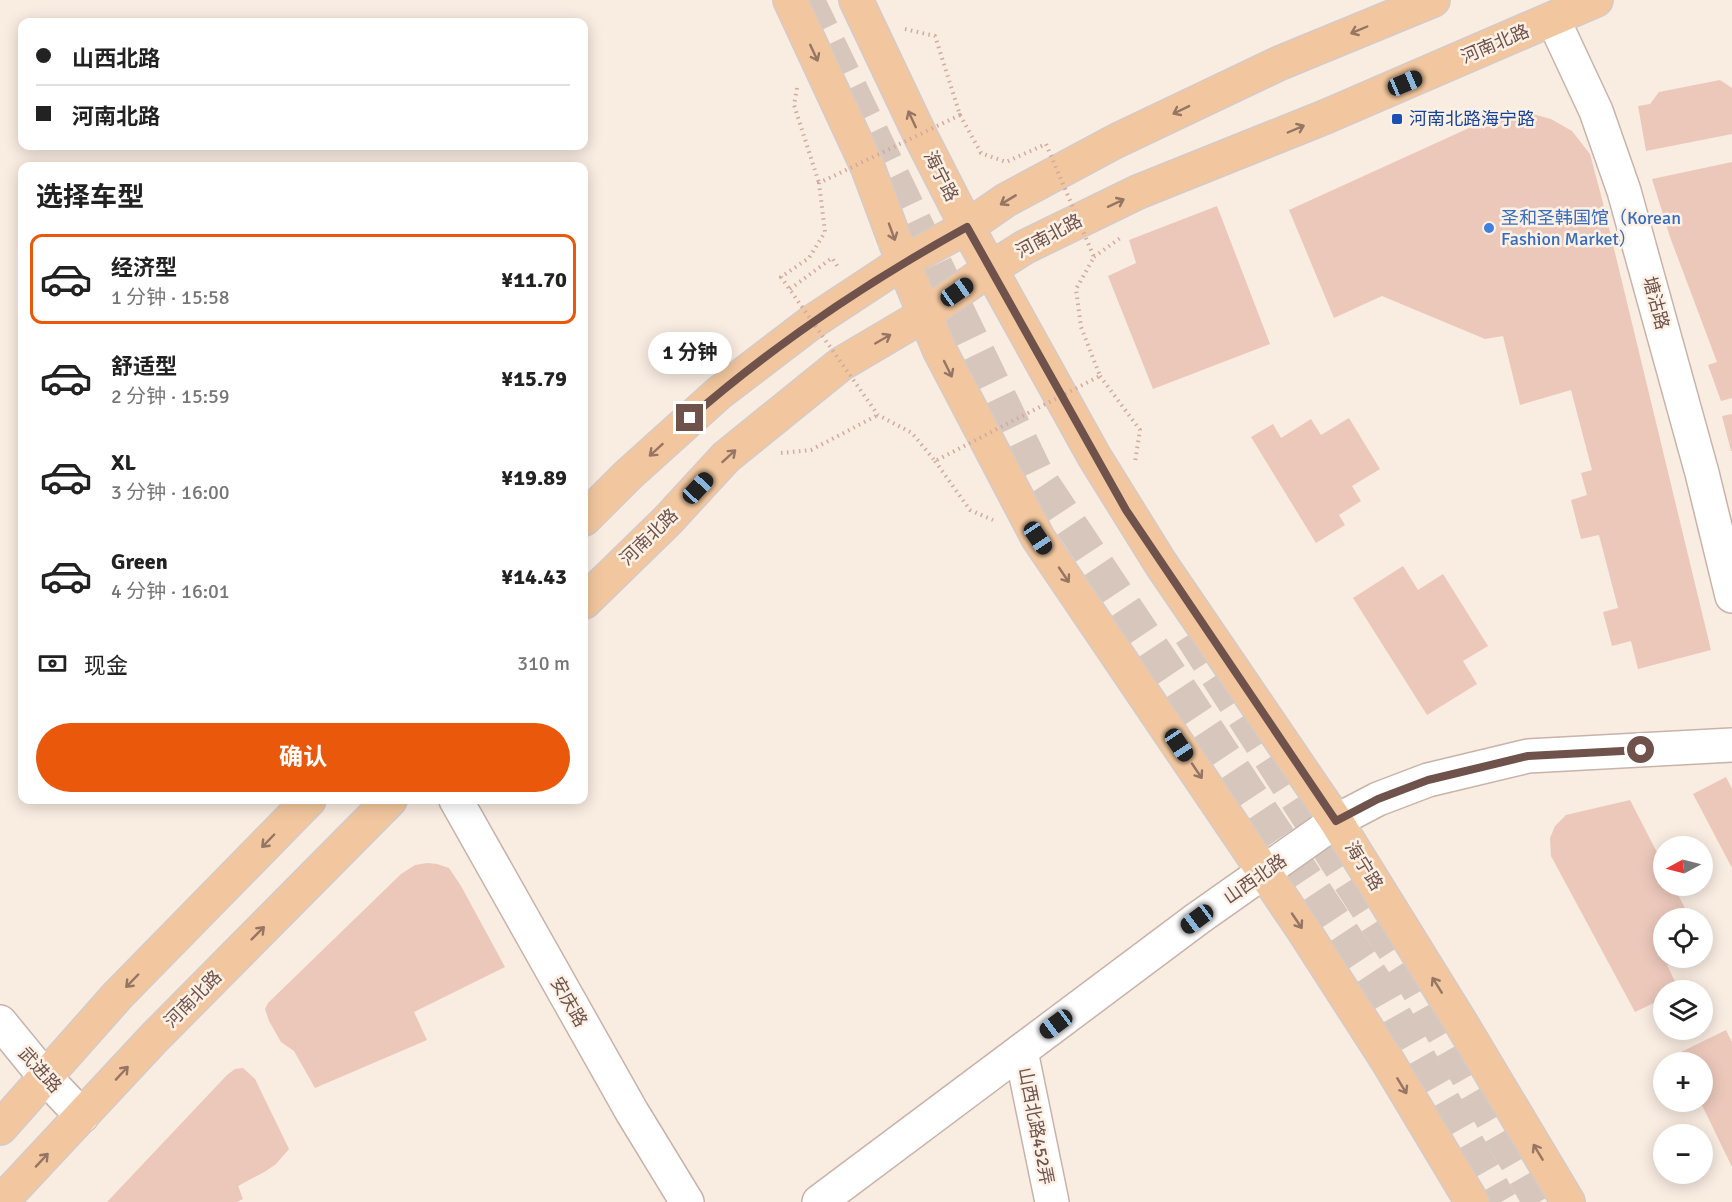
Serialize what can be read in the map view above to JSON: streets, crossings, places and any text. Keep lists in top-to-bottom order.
{
  "streets": {
    "main road": ["河南北路", "海宁路"],
    "street": [
      "塘沽路",
      "山西北路",
      "安庆路",
      "武进路",
      "山西北路452弄"
    ]
  },
  "crossings": [
    ["河南北路", "海宁路"],
    ["河南北路", "塘沽路"],
    ["河南北路", "武进路"],
    ["海宁路", "山西北路"],
    ["山西北路", "山西北路452弄"]
  ],
  "places": {
    "transit": ["河南北路海宁路"],
    "other": ["圣和圣韩国馆（Korean Fashion Market）"]
  },
  "north": "left",
  "page": {
    "banner": ["山西北路", "河南北路"],
    "heading": "选择车型",
    "list": [
      {
        "name": "经济型",
        "note": "1 分钟 · 15:58",
        "value": "¥11.70"
      },
      {
        "name": "舒适型",
        "note": "2 分钟 · 15:59",
        "value": "¥15.79"
      },
      {
        "name": "XL",
        "note": "3 分钟 · 16:00",
        "value": "¥19.89"
      },
      {
        "name": "Green",
        "note": "4 分钟 · 16:01",
        "value": "¥14.43"
      }
    ],
    "bubble": "1 分钟",
    "pay": ["现金", "310 m"],
    "buttons": "确认",
    "map_buttons": ["+", "−"]
  }
}
